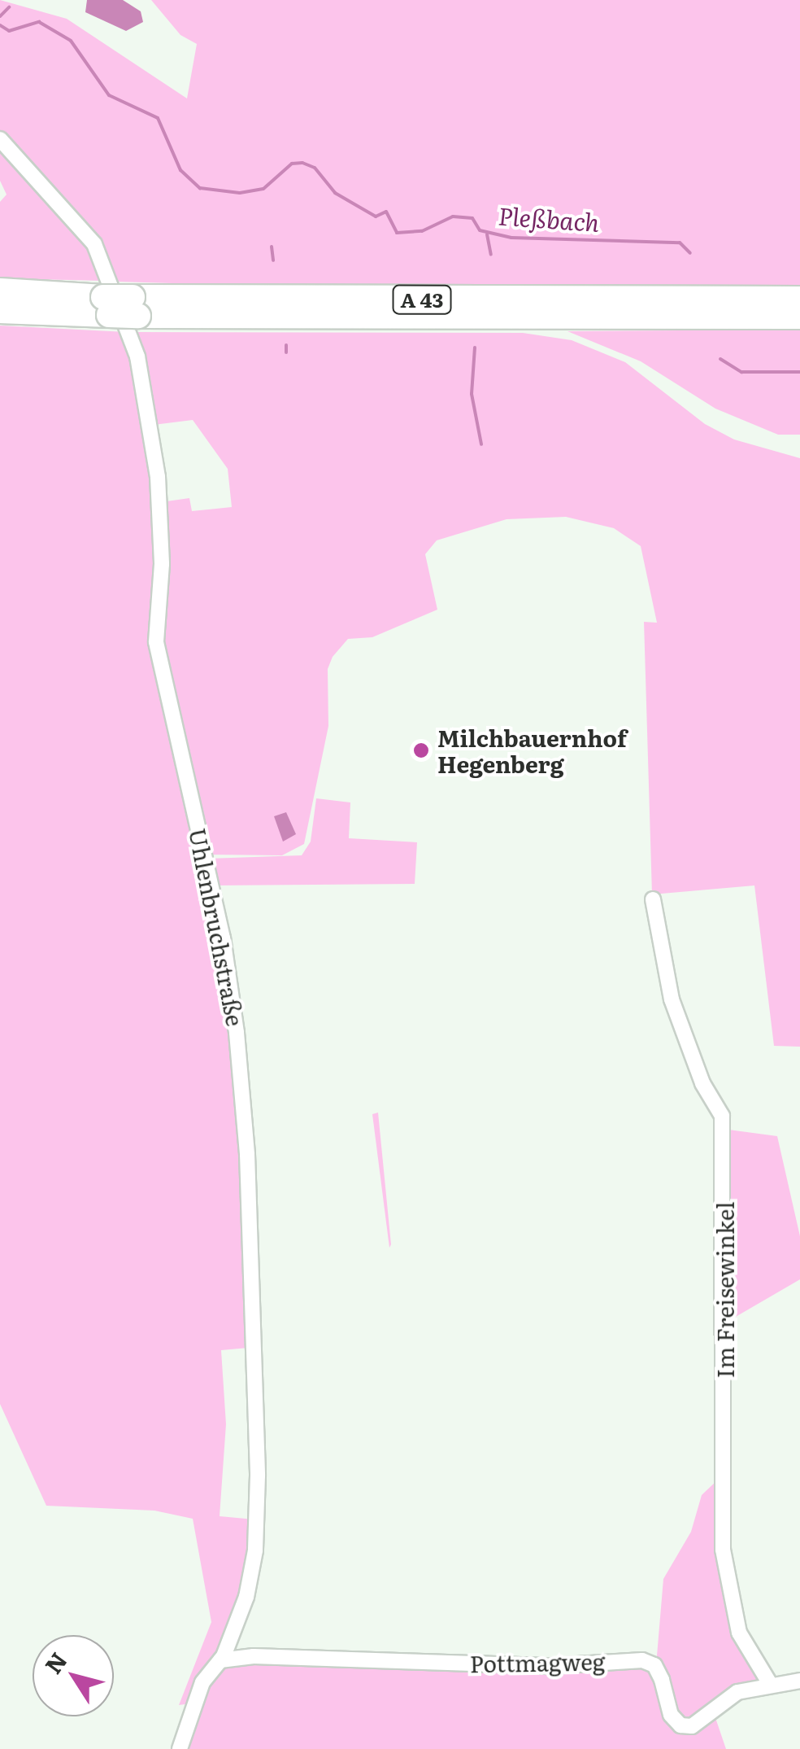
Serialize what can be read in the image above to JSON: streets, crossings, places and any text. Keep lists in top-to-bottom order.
{
  "streets": {
    "highway": ["A 43"],
    "street": ["Uhlenbruchstraße", "Im Freisewinkel", "Pottmagweg"]
  },
  "crossings": [
    ["Uhlenbruchstraße", "Pottmagweg"],
    ["Im Freisewinkel", "Pottmagweg"]
  ],
  "water": ["Pleßbach"],
  "places": ["Milchbauernhof Hegenberg"],
  "north": "top left"
}
